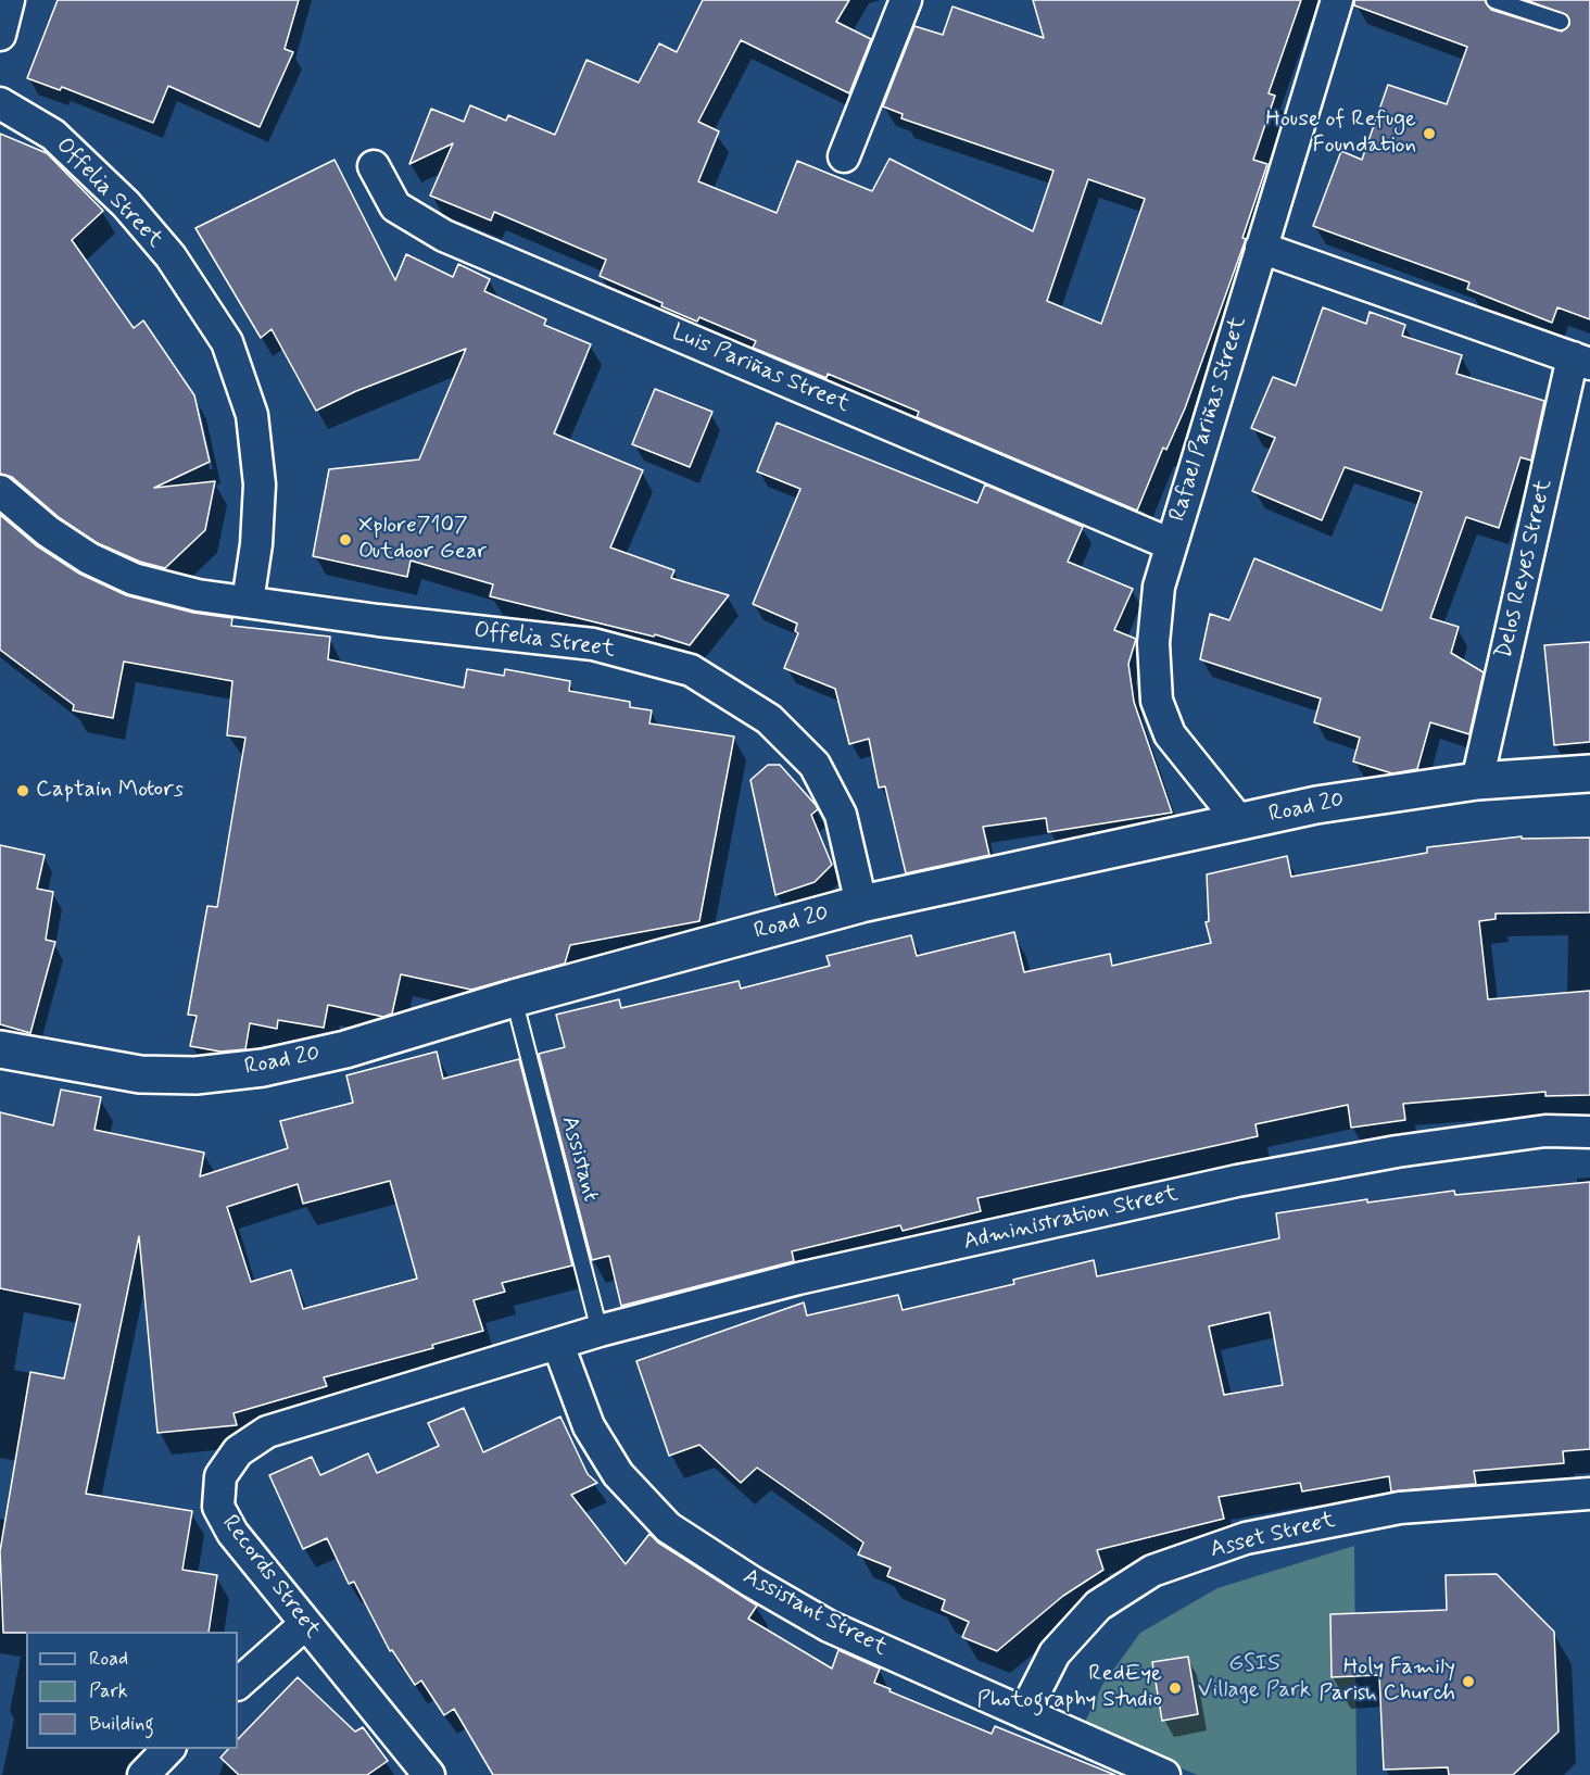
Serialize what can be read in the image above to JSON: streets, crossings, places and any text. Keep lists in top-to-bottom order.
{
  "streets": {
    "street": [
      "Offelia Street",
      "Luis Pariñas Street",
      "Rafael Pariñas Street",
      "Delos Reyes Street",
      "Road 20",
      "Administration Street",
      "Asset Street",
      "Records Street",
      "Assistant Street"
    ],
    "lane": ["Assistant"]
  },
  "crossings": [
    ["Offelia Street", "Road 20"],
    ["Luis Pariñas Street", "Rafael Pariñas Street"],
    ["Rafael Pariñas Street", "Delos Reyes Street"],
    ["Rafael Pariñas Street", "Road 20"],
    ["Delos Reyes Street", "Road 20"],
    ["Road 20", "Assistant"],
    ["Assistant", "Administration Street"],
    ["Administration Street", "Records Street"],
    ["Administration Street", "Assistant Street"],
    ["Asset Street", "Assistant Street"],
    ["Records Street", "Assistant Street"]
  ],
  "parks": ["GSIS Village Park"],
  "places": [
    "House of Refuge Foundation",
    "Xplore7107 Outdoor Gear",
    "Captain Motors",
    "Holy Family Parish Church",
    "RedEye Photography Studio"
  ],
  "legend": ["Road", "Park", "Building"]
}
